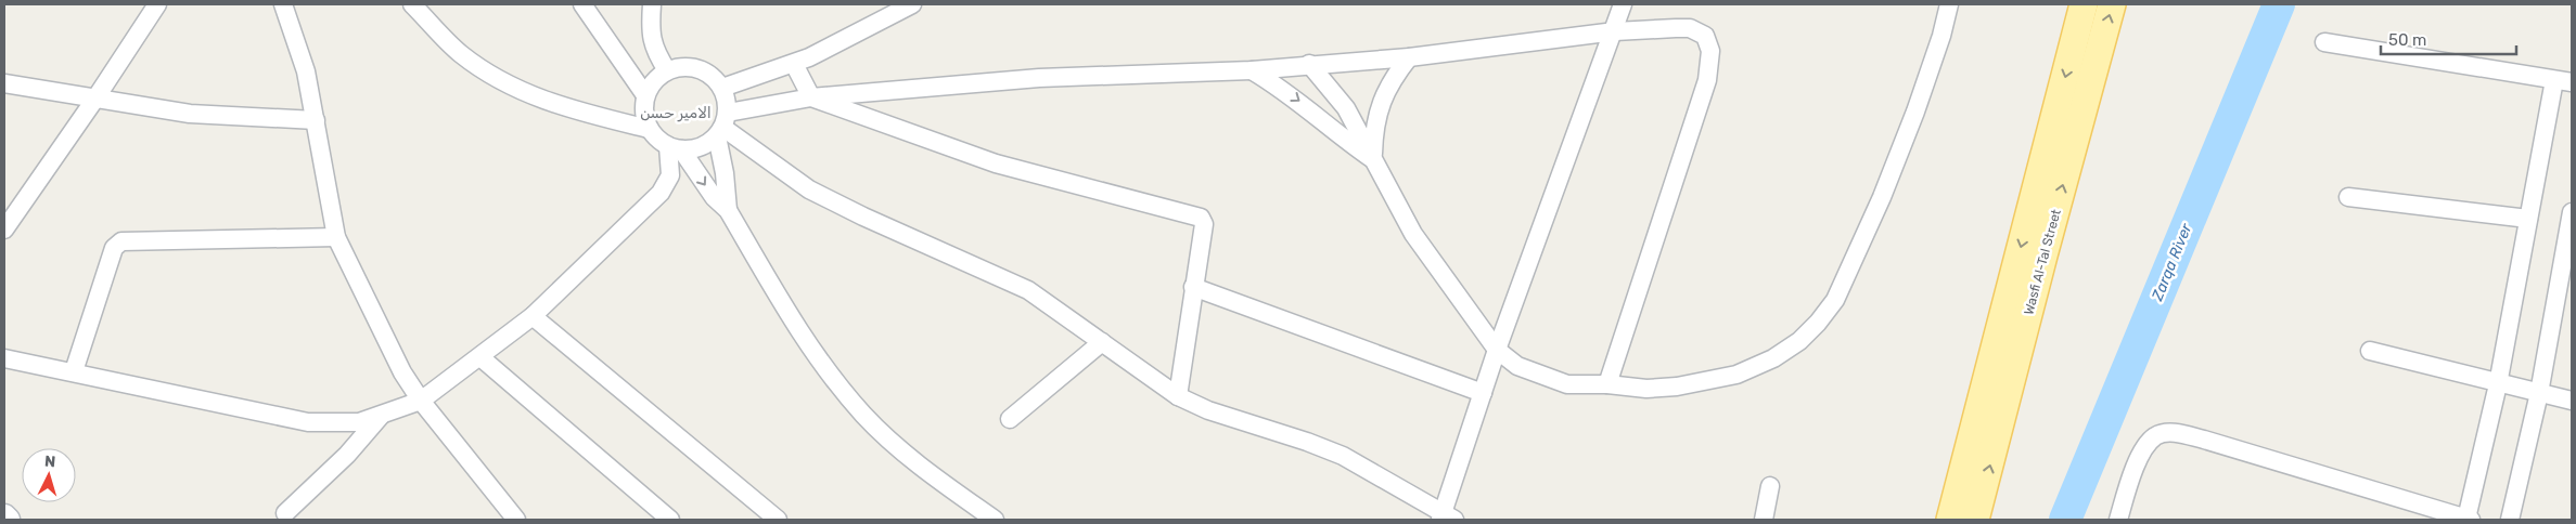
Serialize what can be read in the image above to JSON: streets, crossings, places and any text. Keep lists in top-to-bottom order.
{
  "streets": {
    "main road": ["Wasfi Al-Tal Street"]
  },
  "districts": ["الامير حسن"],
  "water": ["Zarqa River"],
  "scale_bar": "50 m",
  "north": "top"
}
